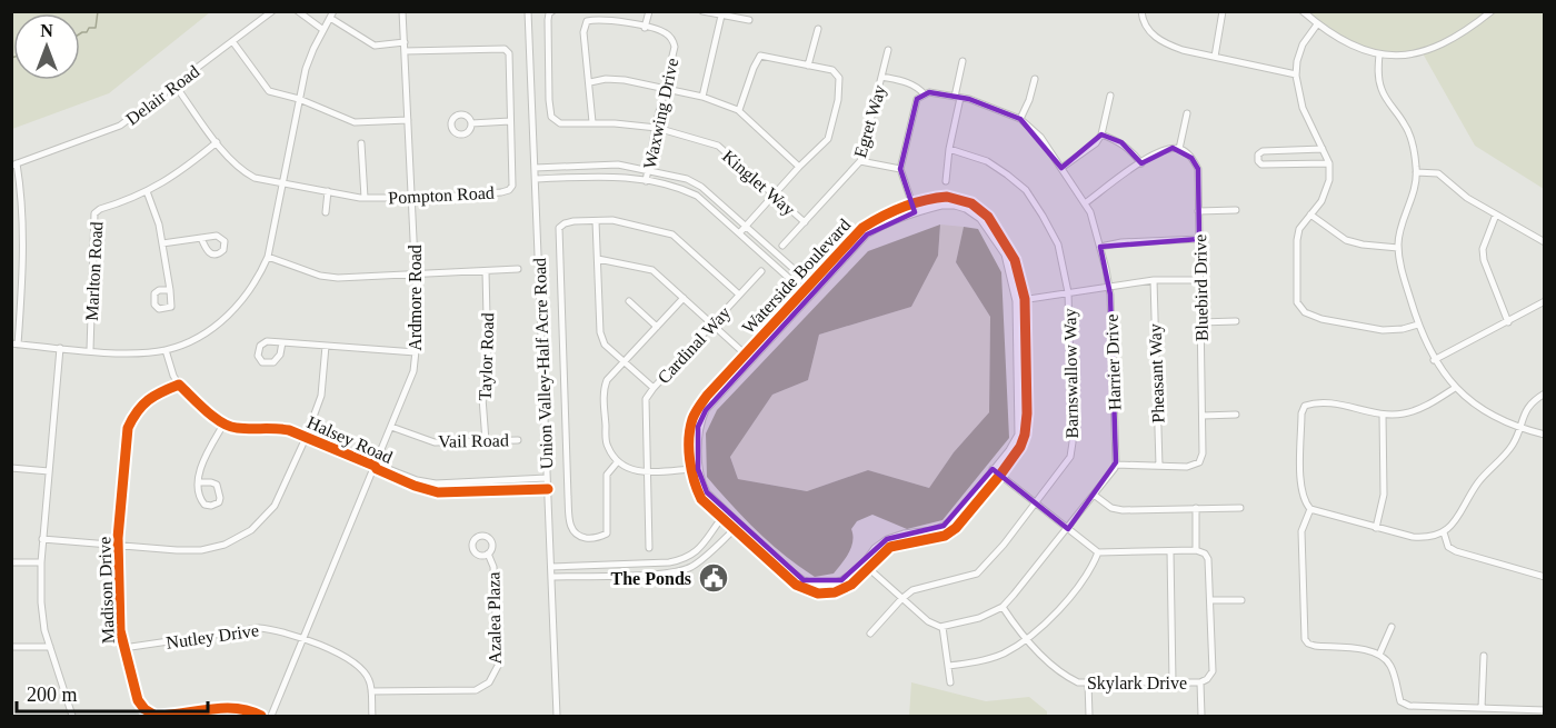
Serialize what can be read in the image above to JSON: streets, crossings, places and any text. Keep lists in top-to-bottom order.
{
  "streets": {
    "street": [
      "Delair Road",
      "Waxwing Drive",
      "Egret Way",
      "Kinglet Way",
      "Pompton Road",
      "Marlton Road",
      "Waterside Boulevard",
      "Bluebird Drive",
      "Ardmore Road",
      "Cardinal Way",
      "Taylor Road",
      "Harrier Drive",
      "Union Valley-Half Acre Road",
      "Barnswallow Way",
      "Pheasant Way",
      "Halsey Road",
      "Vail Road",
      "Madison Drive",
      "Azalea Plaza",
      "Nutley Drive",
      "Skylark Drive"
    ]
  },
  "crossings": [
    ["Delair Road", "Pompton Road"],
    ["Waxwing Drive", "Kinglet Way"],
    ["Egret Way", "Kinglet Way"],
    ["Pompton Road", "Marlton Road"],
    ["Pompton Road", "Ardmore Road"],
    ["Bluebird Drive", "Harrier Drive"],
    ["Bluebird Drive", "Pheasant Way"],
    ["Ardmore Road", "Halsey Road"],
    ["Ardmore Road", "Vail Road"],
    ["Ardmore Road", "Nutley Drive"],
    ["Taylor Road", "Vail Road"],
    ["Union Valley-Half Acre Road", "Halsey Road"],
    ["Madison Drive", "Nutley Drive"],
    ["Azalea Plaza", "Nutley Drive"]
  ],
  "places": {
    "public building": ["The Ponds"]
  },
  "scale_bar": "200 m",
  "north": "top"
}
